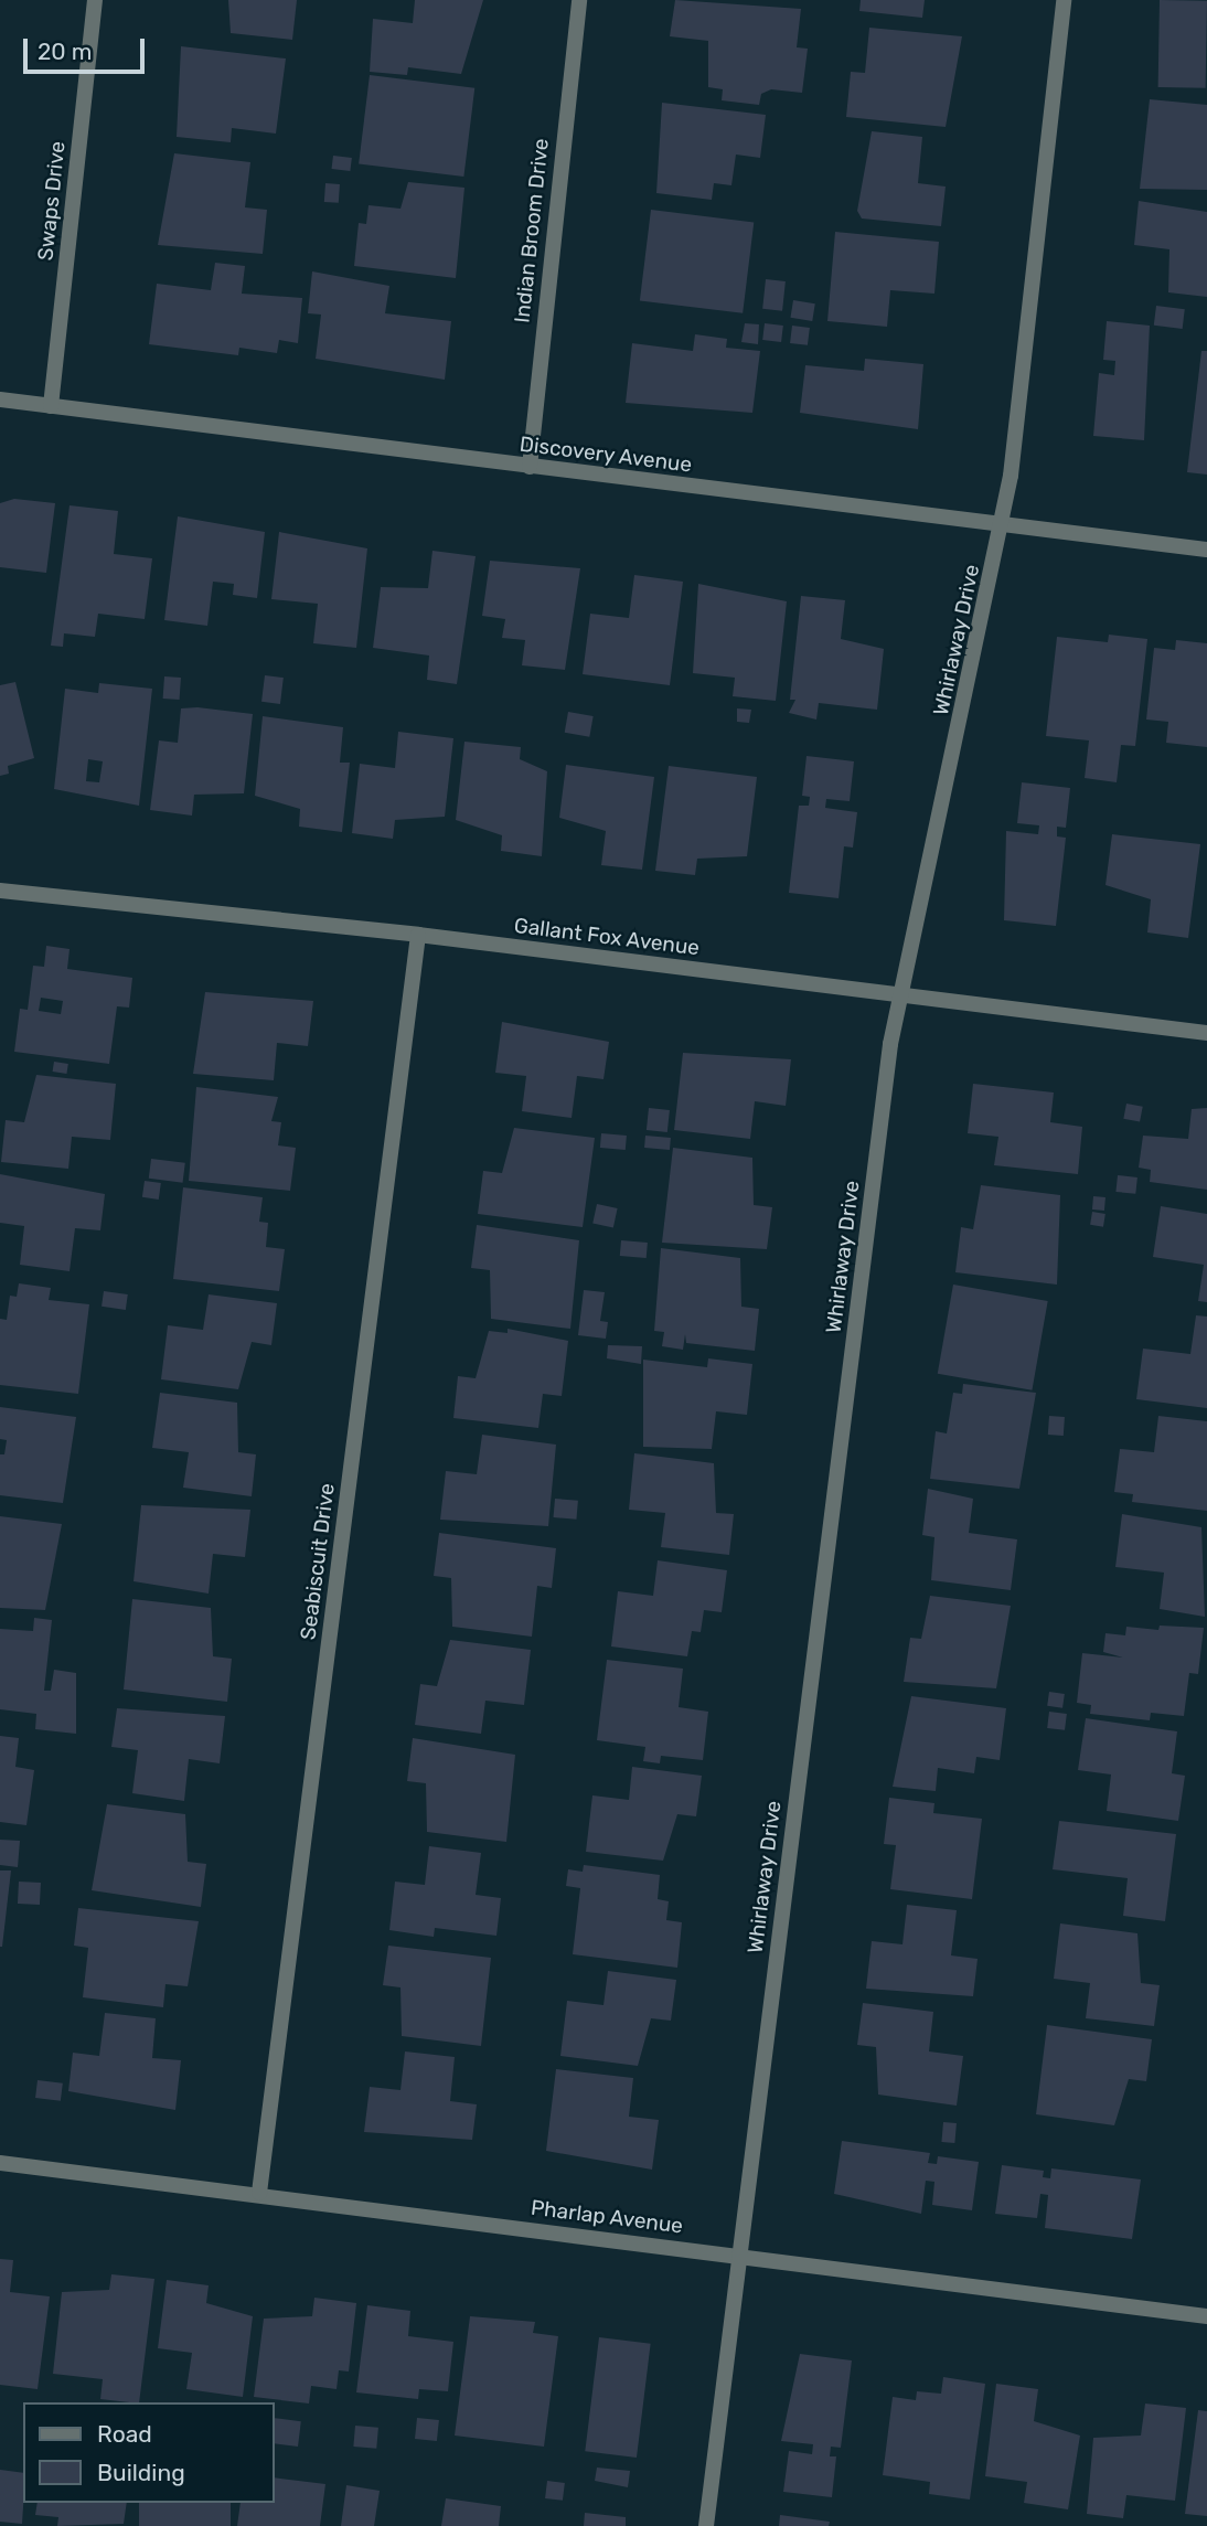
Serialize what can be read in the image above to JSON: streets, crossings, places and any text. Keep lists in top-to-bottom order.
{
  "streets": {
    "street": [
      "Swaps Drive",
      "Indian Broom Drive",
      "Discovery Avenue",
      "Whirlaway Drive",
      "Gallant Fox Avenue",
      "Seabiscuit Drive",
      "Pharlap Avenue"
    ]
  },
  "crossings": [
    ["Swaps Drive", "Discovery Avenue"],
    ["Indian Broom Drive", "Discovery Avenue"],
    ["Discovery Avenue", "Whirlaway Drive"],
    ["Whirlaway Drive", "Gallant Fox Avenue"],
    ["Whirlaway Drive", "Pharlap Avenue"],
    ["Gallant Fox Avenue", "Seabiscuit Drive"],
    ["Seabiscuit Drive", "Pharlap Avenue"]
  ],
  "legend": ["Road", "Building"],
  "scale_bar": "20 m"
}
